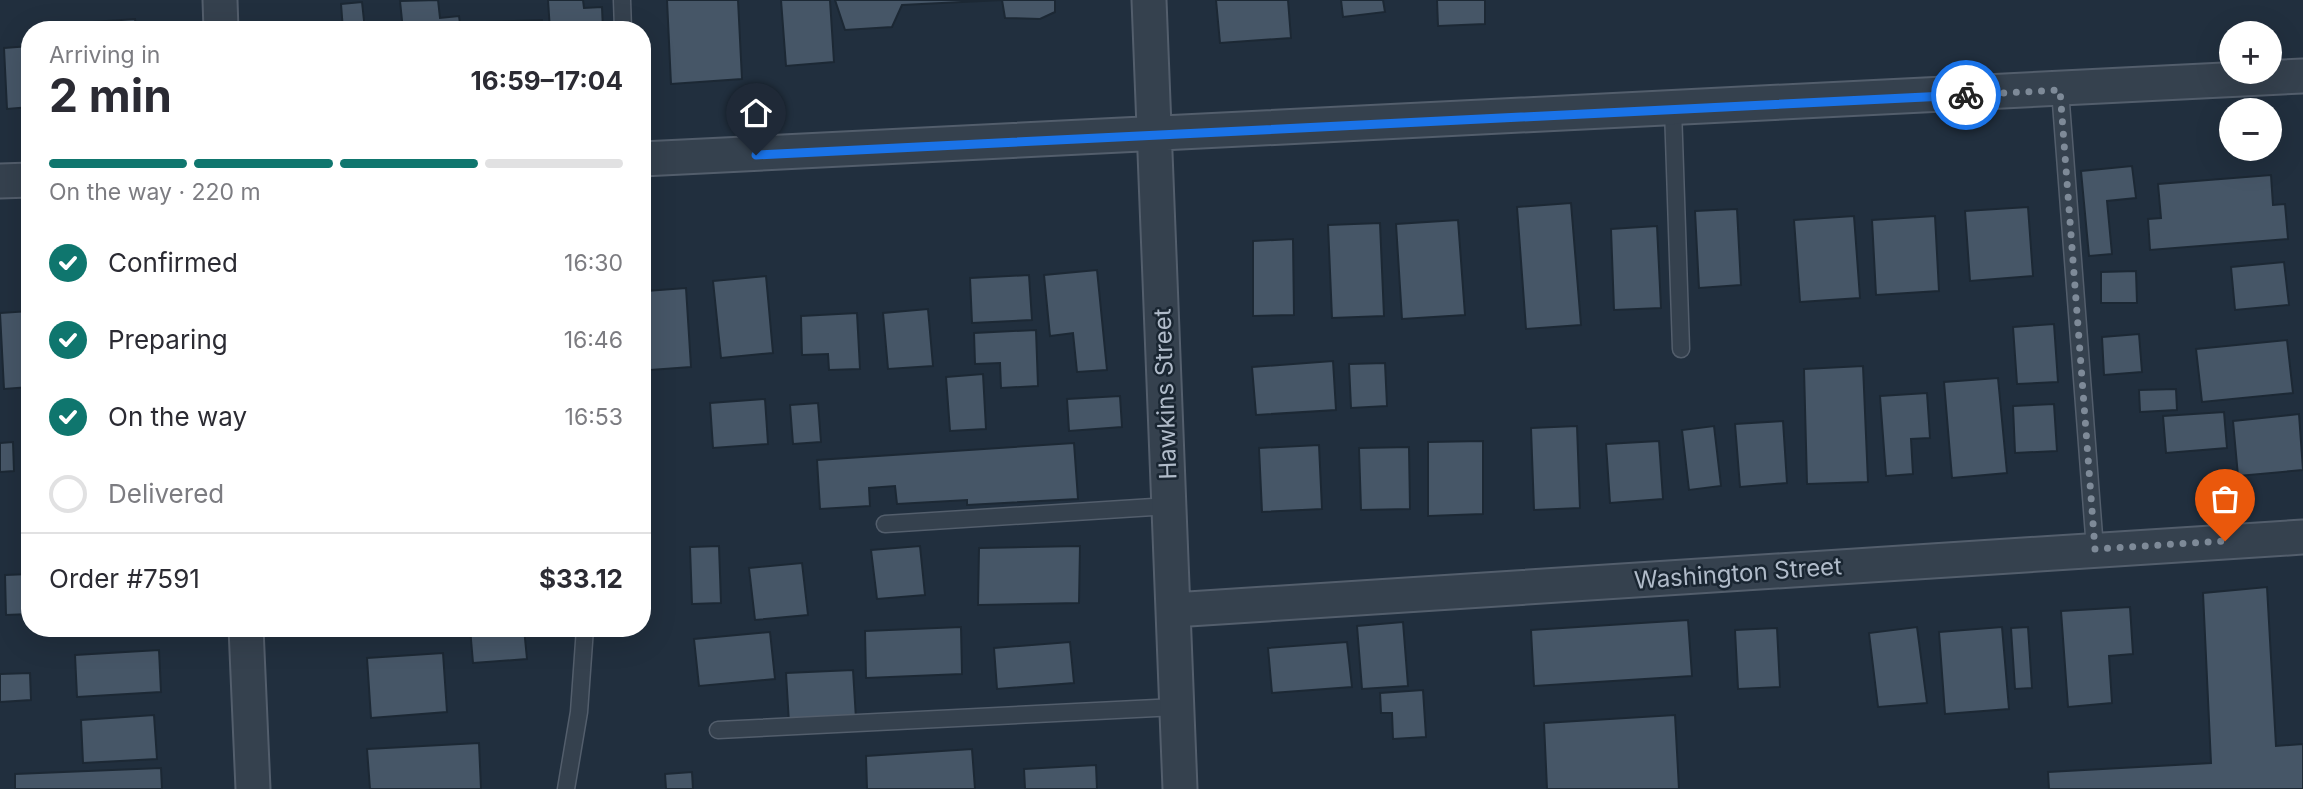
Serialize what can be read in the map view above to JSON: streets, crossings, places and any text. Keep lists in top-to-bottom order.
{
  "streets": {
    "street": ["Hawkins Street", "Washington Street"]
  },
  "crossings": [
    ["Hawkins Street", "Washington Street"]
  ],
  "page": {
    "map_buttons": ["+", "−"],
    "heading": ["2 min", "Arriving in", "16:59–17:04"],
    "panel": ["Order #7591", "$33.12"],
    "bar": "On the way · 220 m",
    "list": [
      ["Confirmed", "16:30"],
      ["Preparing", "16:46"],
      ["On the way", "16:53"],
      "Delivered"
    ]
  }
}
